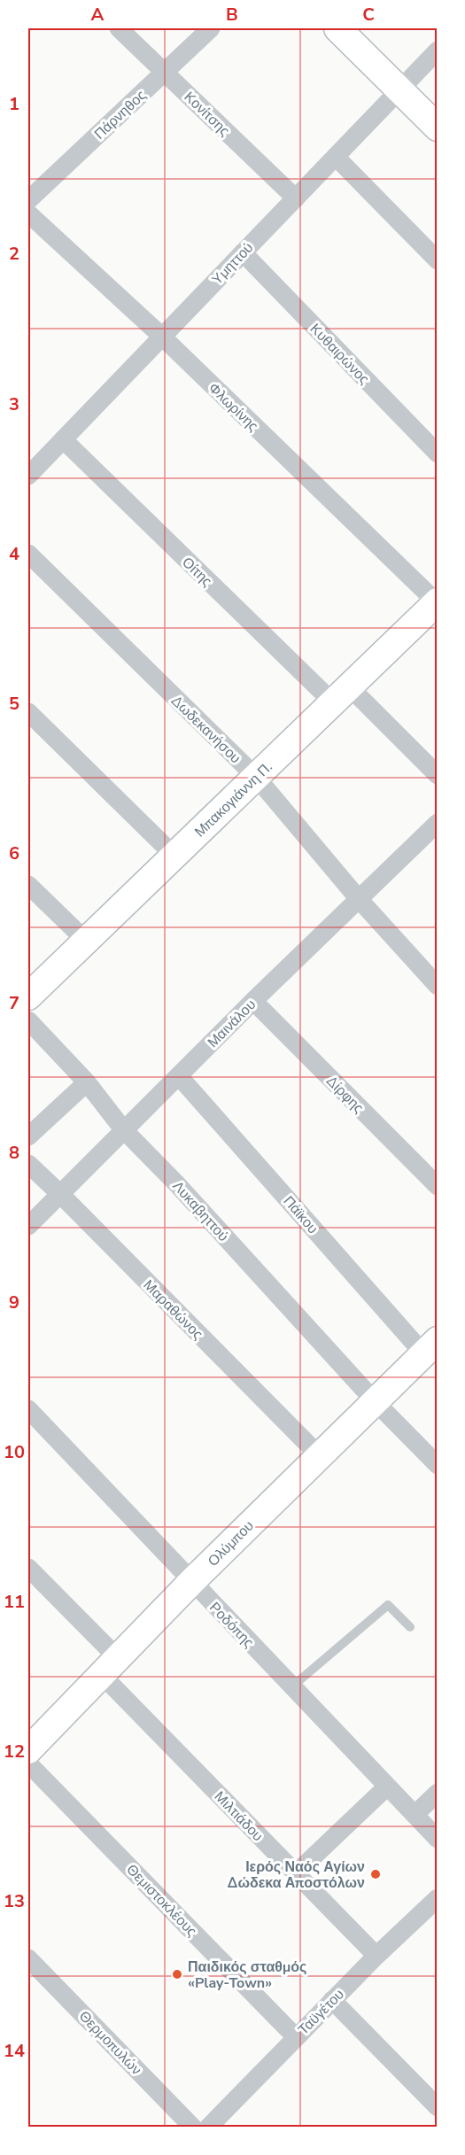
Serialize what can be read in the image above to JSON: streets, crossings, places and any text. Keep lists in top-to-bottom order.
{
  "streets": {
    "street": [
      "Κονίτσης",
      "Πάρνηθος",
      "Υμηττού",
      "Κυθαιρώνος",
      "Φλωρίνης",
      "Οίτης",
      "Δωδεκανήσου",
      "Μπακογιάννη Π.",
      "Μαινάλου",
      "Δίρφης",
      "Λυκαβηττού",
      "Πάϊκου",
      "Μαραθώνος",
      "Ολύμπου",
      "Ροδόπης",
      "Μιλτιάδου",
      "Θεμιστοκλέους",
      "Ταϋγέτου",
      "Θερμοπυλών"
    ]
  },
  "crossings": [
    ["Κονίτσης", "Πάρνηθος"],
    ["Κονίτσης", "Υμηττού"],
    ["Υμηττού", "Κυθαιρώνος"],
    ["Υμηττού", "Φλωρίνης"],
    ["Υμηττού", "Οίτης"],
    ["Φλωρίνης", "Μπακογιάννη Π."],
    ["Οίτης", "Μπακογιάννη Π."],
    ["Δωδεκανήσου", "Μπακογιάννη Π."],
    ["Δωδεκανήσου", "Μαινάλου"],
    ["Μαινάλου", "Δίρφης"],
    ["Μαινάλου", "Λυκαβηττού"],
    ["Μαινάλου", "Πάϊκου"],
    ["Μαινάλου", "Μαραθώνος"],
    ["Λυκαβηττού", "Ολύμπου"],
    ["Πάϊκου", "Ολύμπου"],
    ["Μαραθώνος", "Ολύμπου"],
    ["Ολύμπου", "Ροδόπης"],
    ["Ολύμπου", "Μιλτιάδου"],
    ["Μιλτιάδου", "Ταϋγέτου"],
    ["Θεμιστοκλέους", "Ταϋγέτου"]
  ],
  "places": ["Ιερός Ναός Αγίων Δώδεκα Αποστόλων", "Παιδικός σταθμός «Play-Town»"],
  "grid": {
    "columns": ["A", "B", "C"],
    "rows": [
      "1",
      "2",
      "3",
      "4",
      "5",
      "6",
      "7",
      "8",
      "9",
      "10",
      "11",
      "12",
      "13",
      "14"
    ]
  }
}
